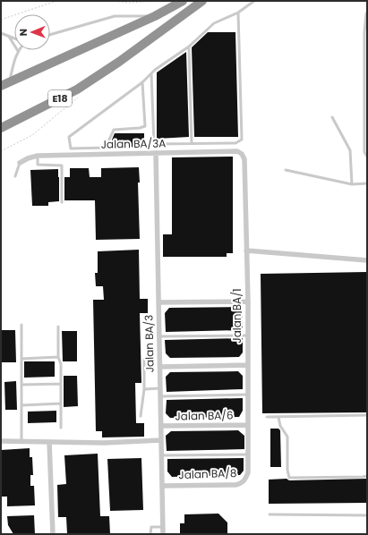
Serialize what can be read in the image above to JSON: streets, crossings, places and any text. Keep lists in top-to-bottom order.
{
  "streets": {
    "highway": ["E18"],
    "street": [
      "Jalan BA/3A",
      "Jalan BA/1",
      "Jalan BA/3",
      "Jalan BA/6",
      "Jalan BA/8"
    ]
  },
  "crossings": [
    ["Jalan BA/3A", "Jalan BA/1"],
    ["Jalan BA/3A", "Jalan BA/3"],
    ["Jalan BA/1", "Jalan BA/6"],
    ["Jalan BA/1", "Jalan BA/8"],
    ["Jalan BA/3", "Jalan BA/6"],
    ["Jalan BA/3", "Jalan BA/8"]
  ],
  "north": "left"
}
